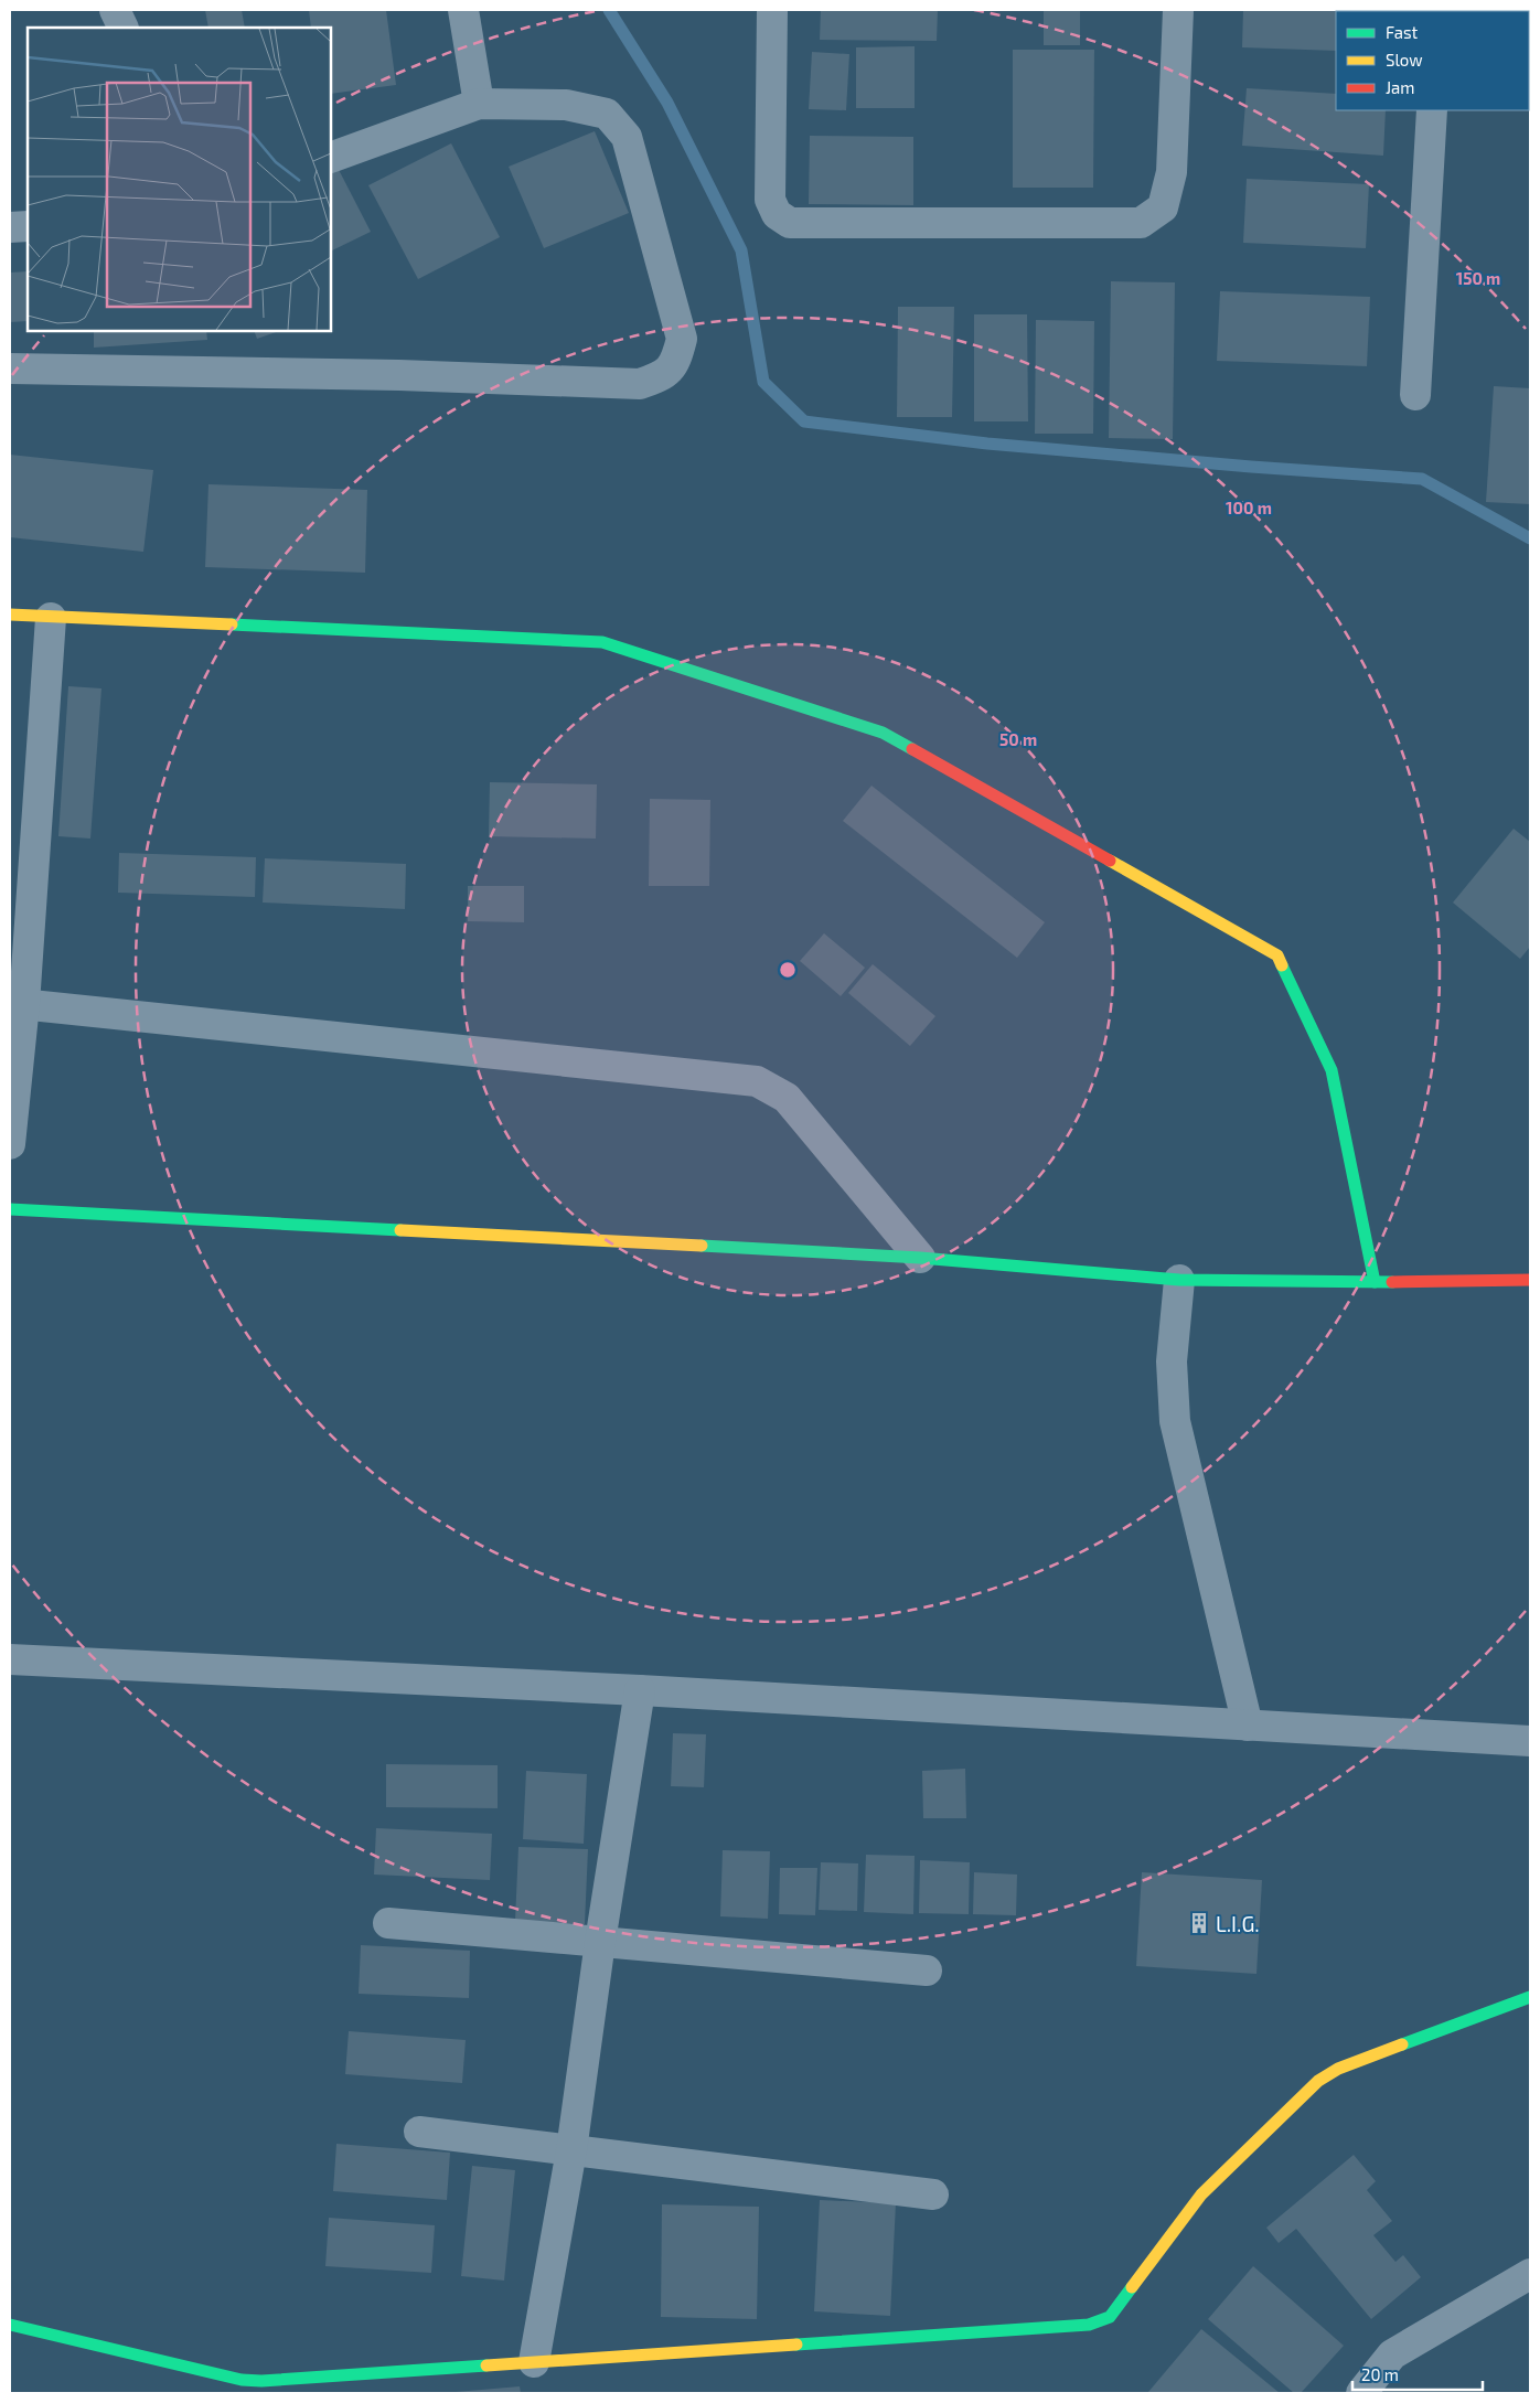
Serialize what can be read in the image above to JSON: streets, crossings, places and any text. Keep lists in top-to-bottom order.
{
  "places": {
    "building": ["L.I.G."]
  },
  "legend": ["Fast", "Slow", "Jam"],
  "scale_bar": "20 m",
  "rings": ["150 m", "100 m", "50 m"]
}
